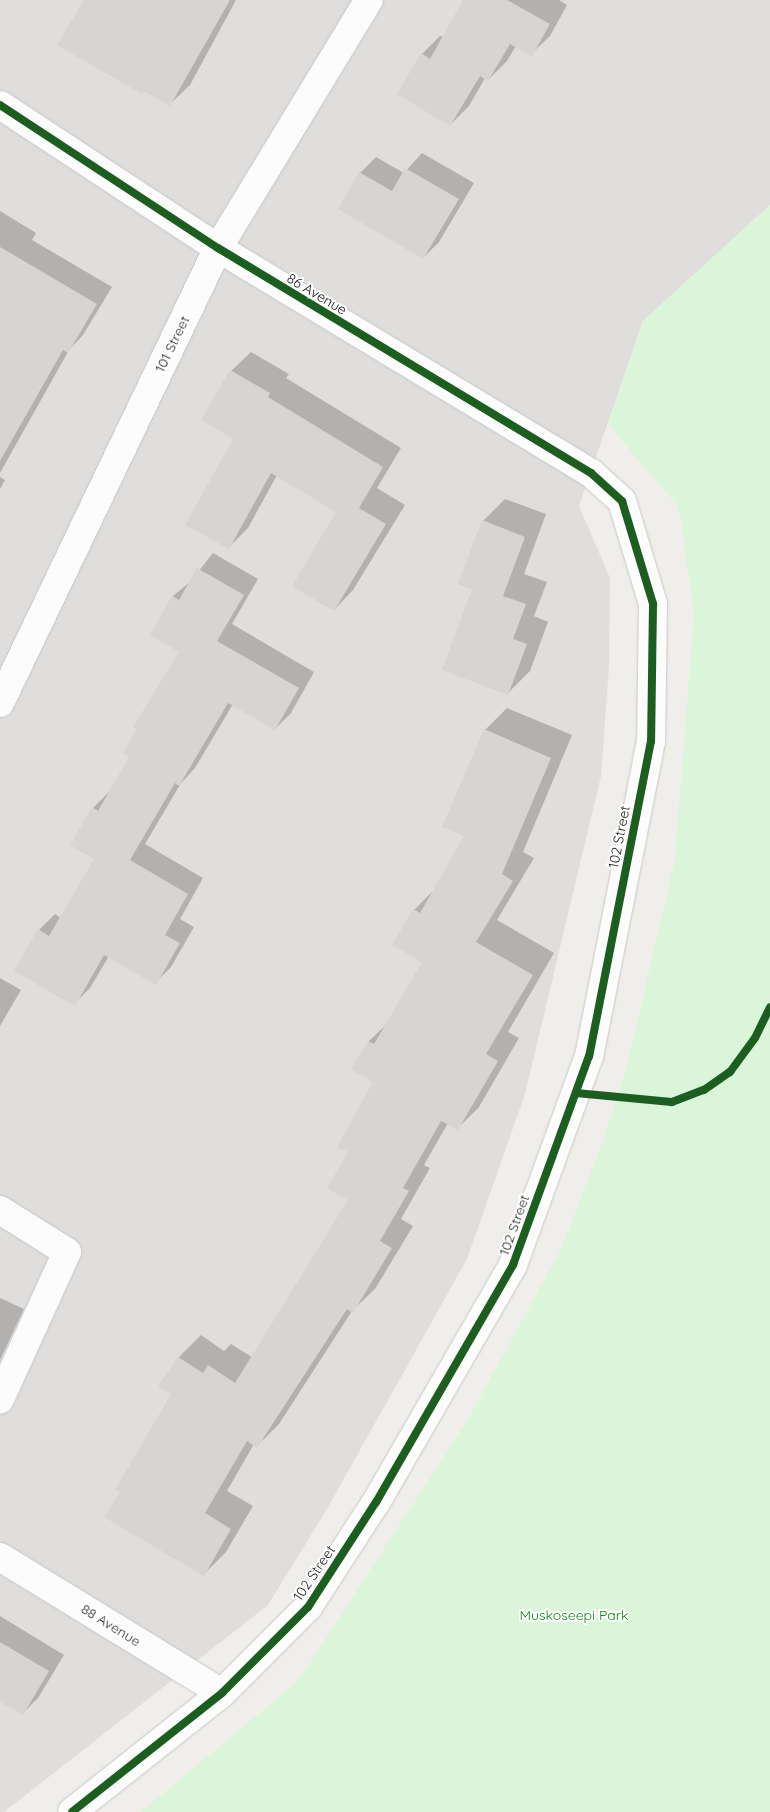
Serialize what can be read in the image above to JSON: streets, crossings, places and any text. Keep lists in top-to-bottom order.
{
  "streets": {
    "street": [
      "86 Avenue",
      "101 Street",
      "102 Street",
      "88 Avenue"
    ]
  },
  "crossings": [
    ["86 Avenue", "101 Street"],
    ["86 Avenue", "102 Street"],
    ["102 Street", "88 Avenue"]
  ],
  "parks": ["Muskoseepi Park"]
}
